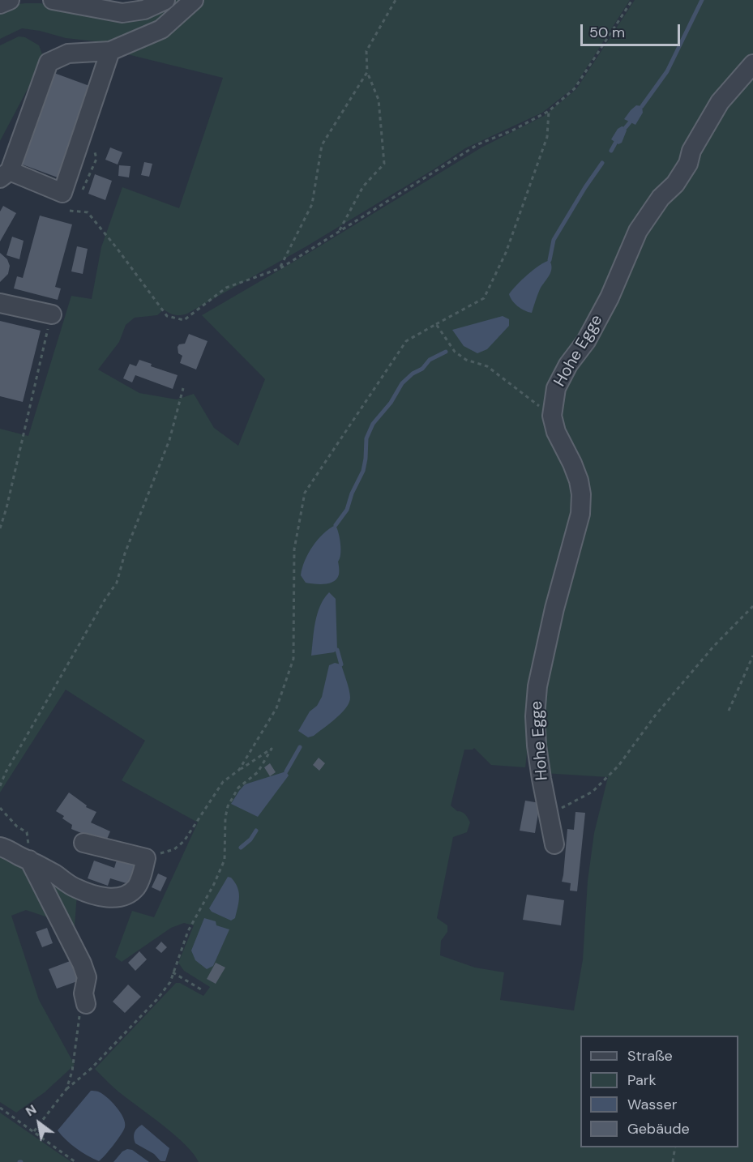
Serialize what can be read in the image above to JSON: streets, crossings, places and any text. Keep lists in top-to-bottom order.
{
  "streets": {
    "street": ["Hohe Egge"]
  },
  "legend": [
    "Straße",
    "Park",
    "Wasser",
    "Gebäude"
  ],
  "scale_bar": "50 m",
  "north": "top left"
}
